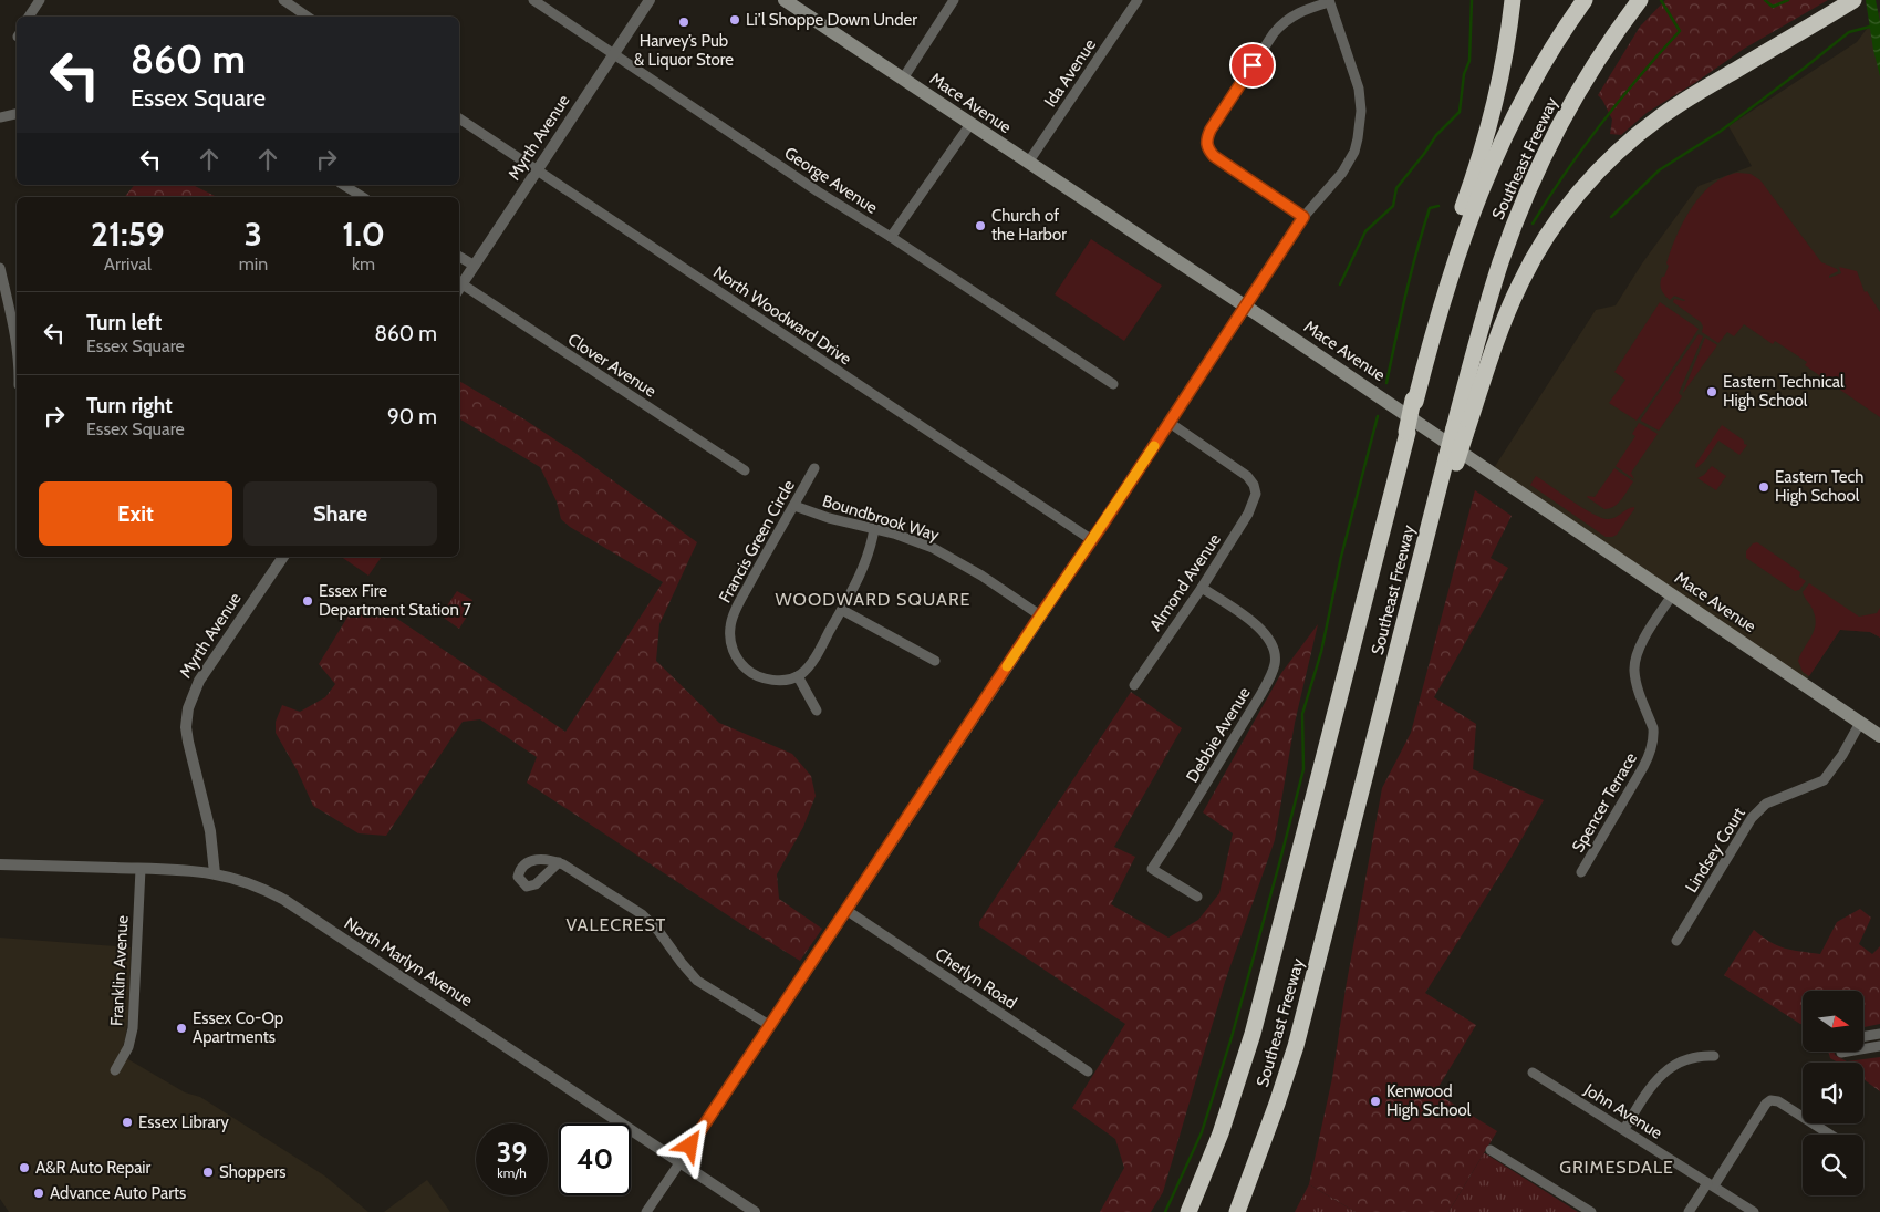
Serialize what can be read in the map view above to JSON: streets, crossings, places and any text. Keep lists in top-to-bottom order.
{
  "streets": {
    "highway": ["Southeast Freeway"],
    "main road": ["Mace Avenue"],
    "street": [
      "Ida Avenue",
      "Myrth Avenue",
      "George Avenue",
      "North Woodward Drive",
      "Clover Avenue",
      "Boundbrook Way",
      "Francis Green Circle",
      "Almond Avenue",
      "Debbie Avenue",
      "Spencer Terrace",
      "Lindsey Court",
      "North Marlyn Avenue",
      "Franklin Avenue",
      "Cherlyn Road",
      "John Avenue"
    ]
  },
  "crossings": [
    ["Ida Avenue", "Mace Avenue"],
    ["Mace Avenue", "Spencer Terrace"],
    ["Mace Avenue", "Lindsey Court"],
    ["Myrth Avenue", "George Avenue"],
    ["Myrth Avenue", "North Woodward Drive"],
    ["Myrth Avenue", "Clover Avenue"],
    ["Myrth Avenue", "North Marlyn Avenue"],
    ["Boundbrook Way", "Francis Green Circle"],
    ["Almond Avenue", "Debbie Avenue"],
    ["North Marlyn Avenue", "Franklin Avenue"]
  ],
  "districts": ["WOODWARD SQUARE", "VALECREST", "GRIMESDALE"],
  "places": [
    "Li’l Shoppe Down Under",
    "Harvey’s Pub & Liquor Store",
    "Church of the Harbor",
    "Eastern Technical High School",
    "Eastern Tech High School",
    "Essex Fire Department Station 7",
    "Essex Co-Op Apartments",
    "Kenwood High School",
    "Essex Library",
    "A&R Auto Repair",
    "Shoppers",
    "Advance Auto Parts"
  ],
  "north": "right",
  "page": {
    "turn": ["860 m", "Essex Square"],
    "eta": [
      "21:59",
      "Arrival",
      "3",
      "min",
      "1.0",
      "km"
    ],
    "list": [
      {
        "name": "Turn left",
        "note": "Essex Square",
        "value": "860 m"
      },
      {
        "name": "Turn right",
        "note": "Essex Square",
        "value": "90 m"
      }
    ],
    "buttons": ["Exit", "Share"],
    "speed": "39 km/h",
    "limit": "40"
  }
}
